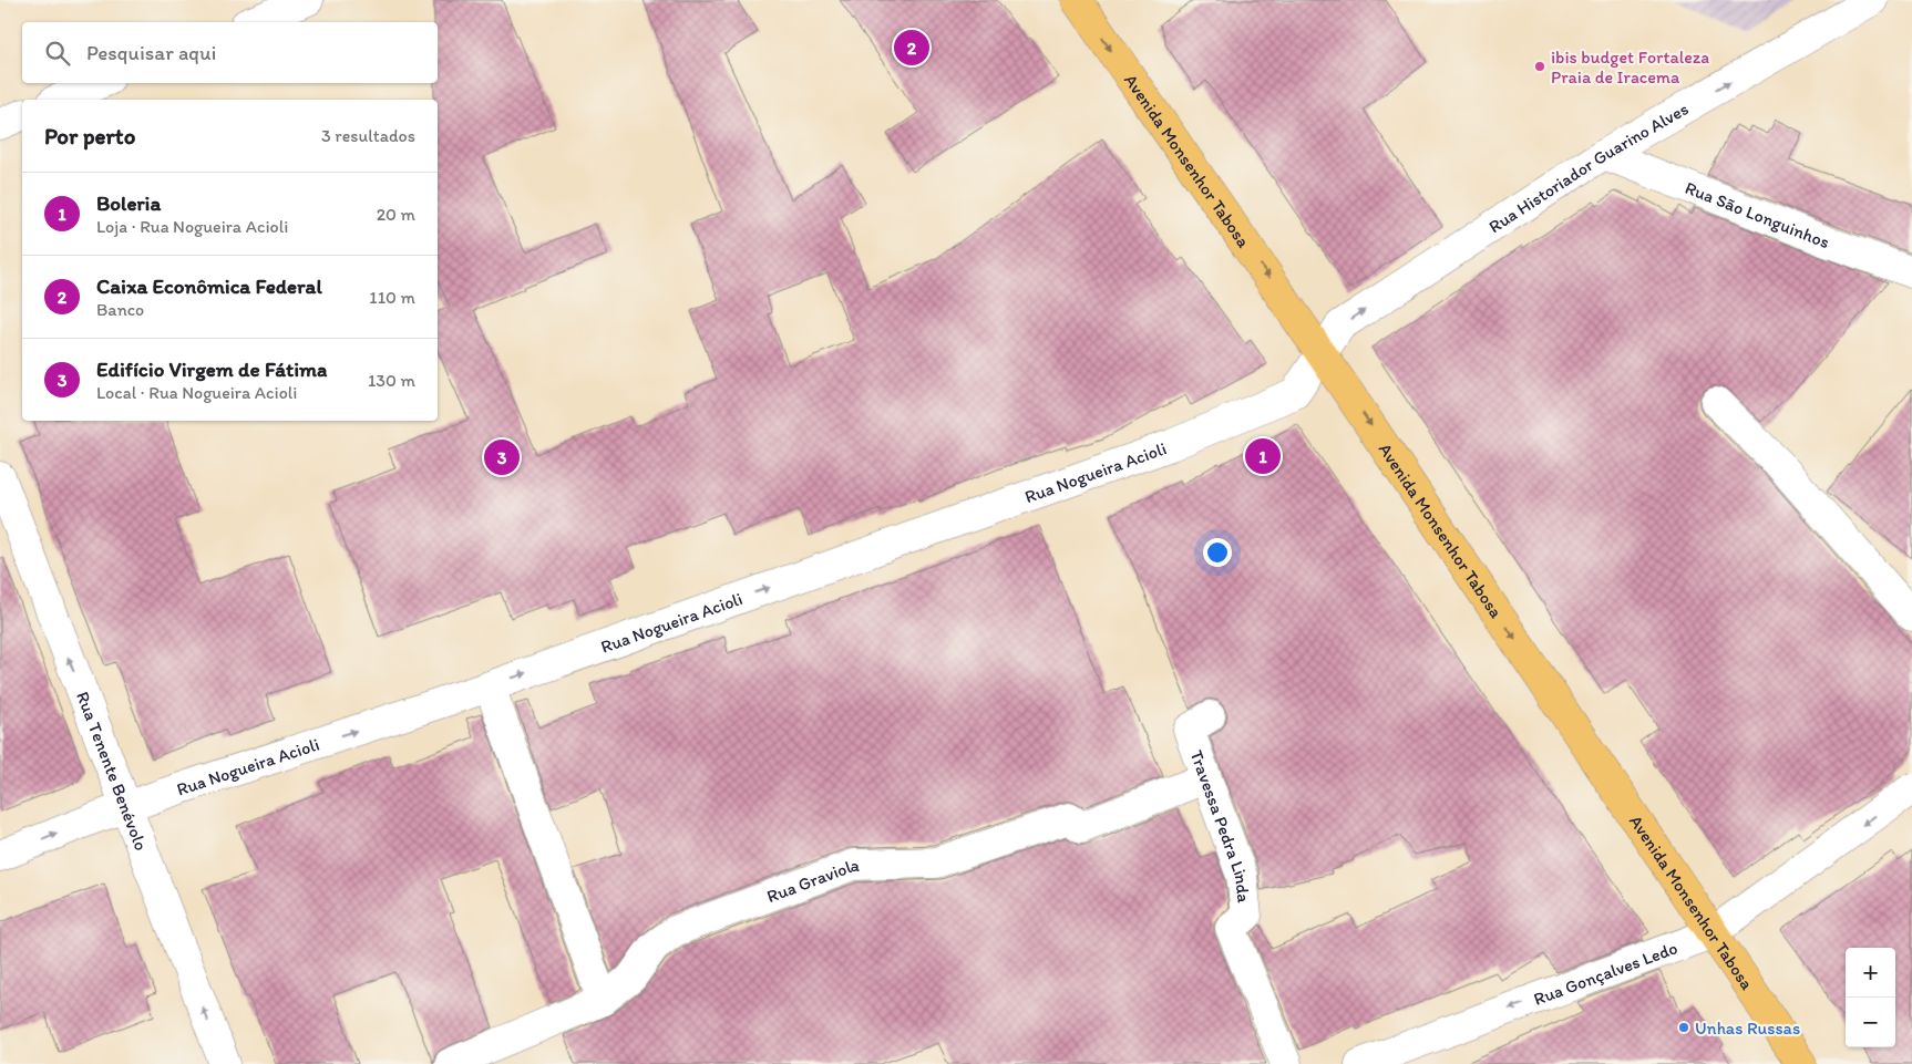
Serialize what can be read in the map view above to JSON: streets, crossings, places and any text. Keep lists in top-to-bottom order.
{
  "streets": {
    "main road": ["Avenida Monsenhor Tabosa"],
    "street": [
      "Rua Historiador Guarino Alves",
      "Rua São Longuinhos",
      "Rua Nogueira Acioli",
      "Rua Tenente Benévolo",
      "Travessa Pedra Linda",
      "Rua Graviola",
      "Rua Gonçalves Ledo"
    ]
  },
  "crossings": [
    ["Avenida Monsenhor Tabosa", "Rua Historiador Guarino Alves"],
    ["Avenida Monsenhor Tabosa", "Rua Nogueira Acioli"],
    ["Avenida Monsenhor Tabosa", "Rua Gonçalves Ledo"],
    ["Rua Historiador Guarino Alves", "Rua São Longuinhos"],
    ["Rua Historiador Guarino Alves", "Rua Nogueira Acioli"],
    ["Rua Nogueira Acioli", "Rua Tenente Benévolo"],
    ["Travessa Pedra Linda", "Rua Graviola"]
  ],
  "one_way": [
    "Avenida Monsenhor Tabosa",
    "Rua Historiador Guarino Alves",
    "Rua Nogueira Acioli",
    "Rua Tenente Benévolo",
    "Rua Gonçalves Ledo"
  ],
  "places": ["ibis budget Fortaleza Praia de Iracema", "Unhas Russas"],
  "page": {
    "search": "Pesquisar aqui",
    "pins": ["2", "1", "3"],
    "heading": ["Por perto", "3 resultados"],
    "list": [
      {
        "mark": "1",
        "name": "Boleria",
        "note": "Loja · Rua Nogueira Acioli",
        "value": "20 m"
      },
      {
        "mark": "2",
        "name": "Caixa Econômica Federal",
        "note": "Banco",
        "value": "110 m"
      },
      {
        "mark": "3",
        "name": "Edifício Virgem de Fátima",
        "note": "Local · Rua Nogueira Acioli",
        "value": "130 m"
      }
    ],
    "map_buttons": ["+", "−"]
  }
}
